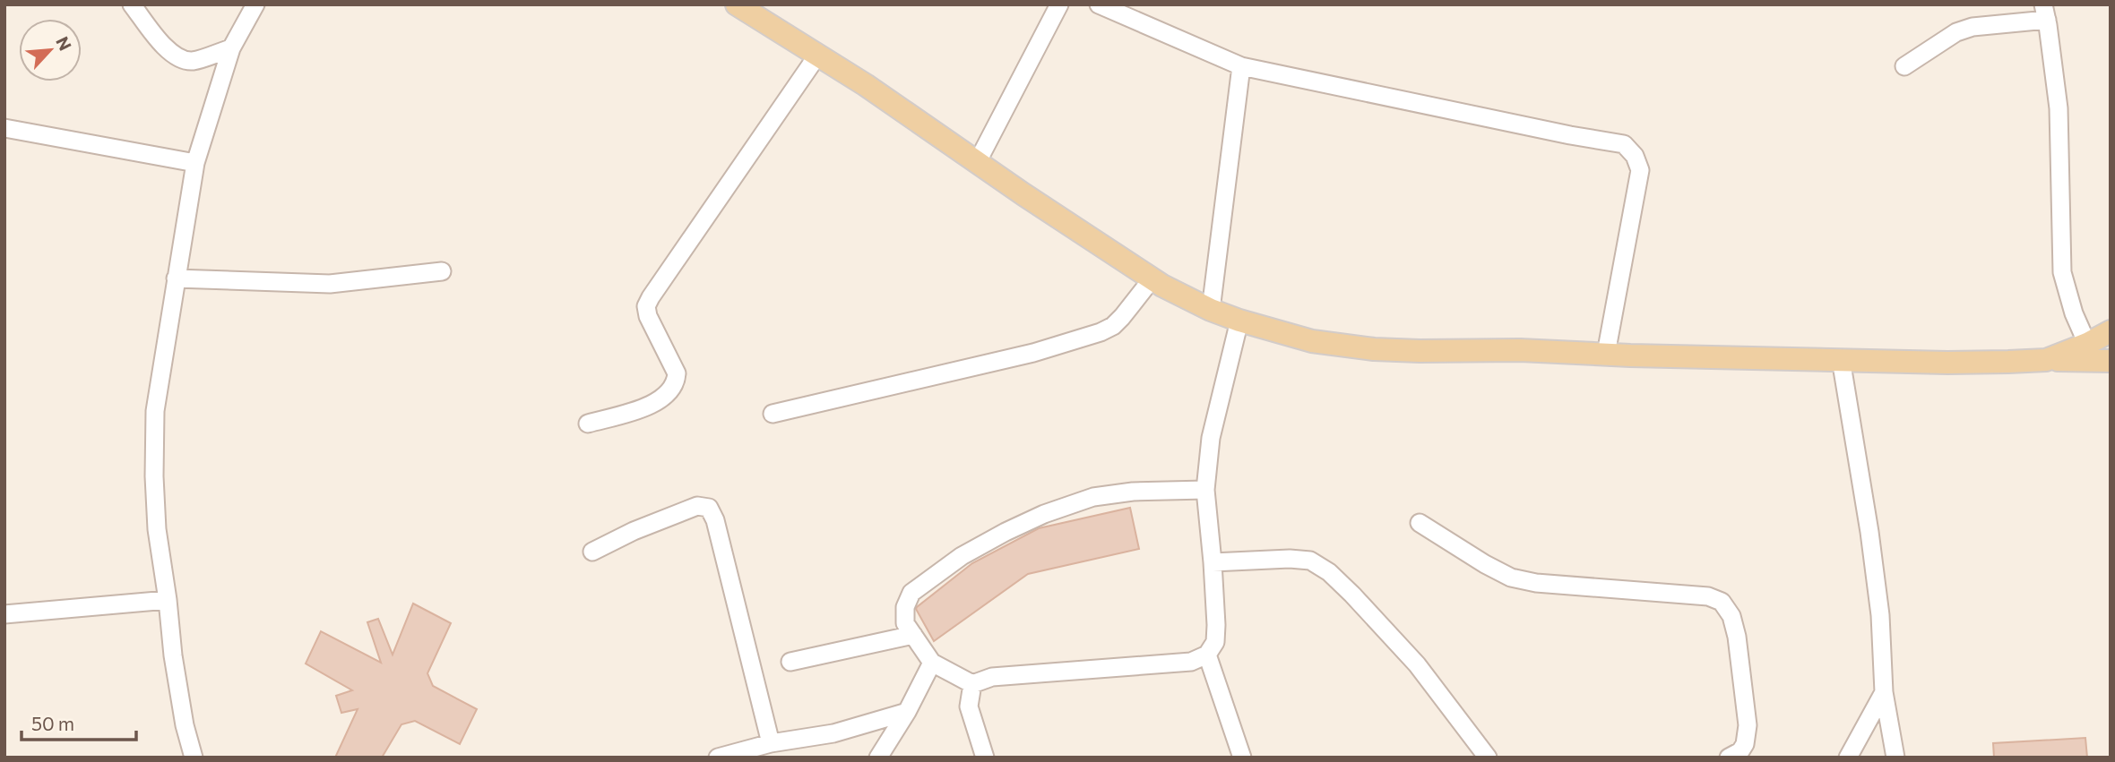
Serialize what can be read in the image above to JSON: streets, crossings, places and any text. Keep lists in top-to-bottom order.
{
  "scale_bar": "50 m",
  "north": "top right"
}
